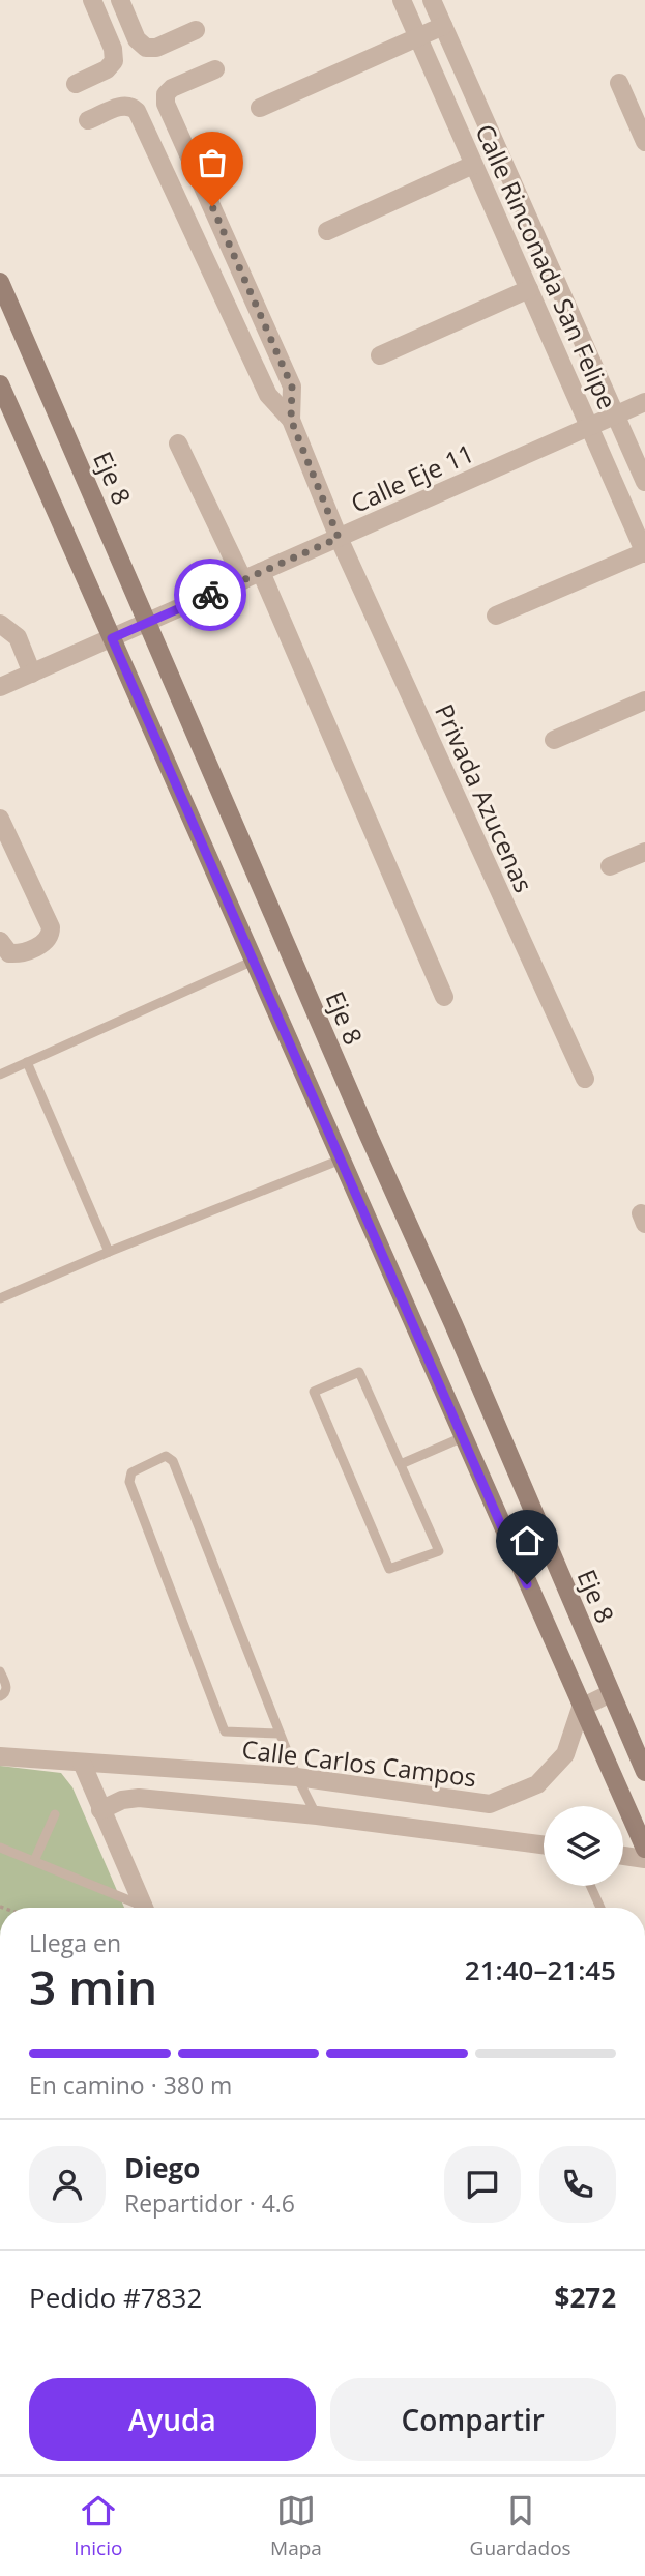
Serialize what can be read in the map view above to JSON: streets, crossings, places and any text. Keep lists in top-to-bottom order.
{
  "streets": {
    "main road": ["Eje 8"],
    "street": [
      "Calle Rinconada San Felipe",
      "Calle Eje 11",
      "Privada Azucenas",
      "Calle Carlos Campos"
    ]
  },
  "crossings": [
    ["Calle Rinconada San Felipe", "Calle Eje 11"],
    ["Eje 8", "Calle Eje 11"],
    ["Calle Eje 11", "Privada Azucenas"]
  ],
  "page": {
    "heading": ["3 min", "Llega en", "21:40–21:45"],
    "panel": [
      "Diego",
      "Repartidor · 4.6",
      "Pedido #7832",
      "$272"
    ],
    "bar": "En camino · 380 m",
    "buttons": ["Ayuda", "Compartir"],
    "tabs": ["Inicio", "Mapa", "Guardados"]
  }
}
